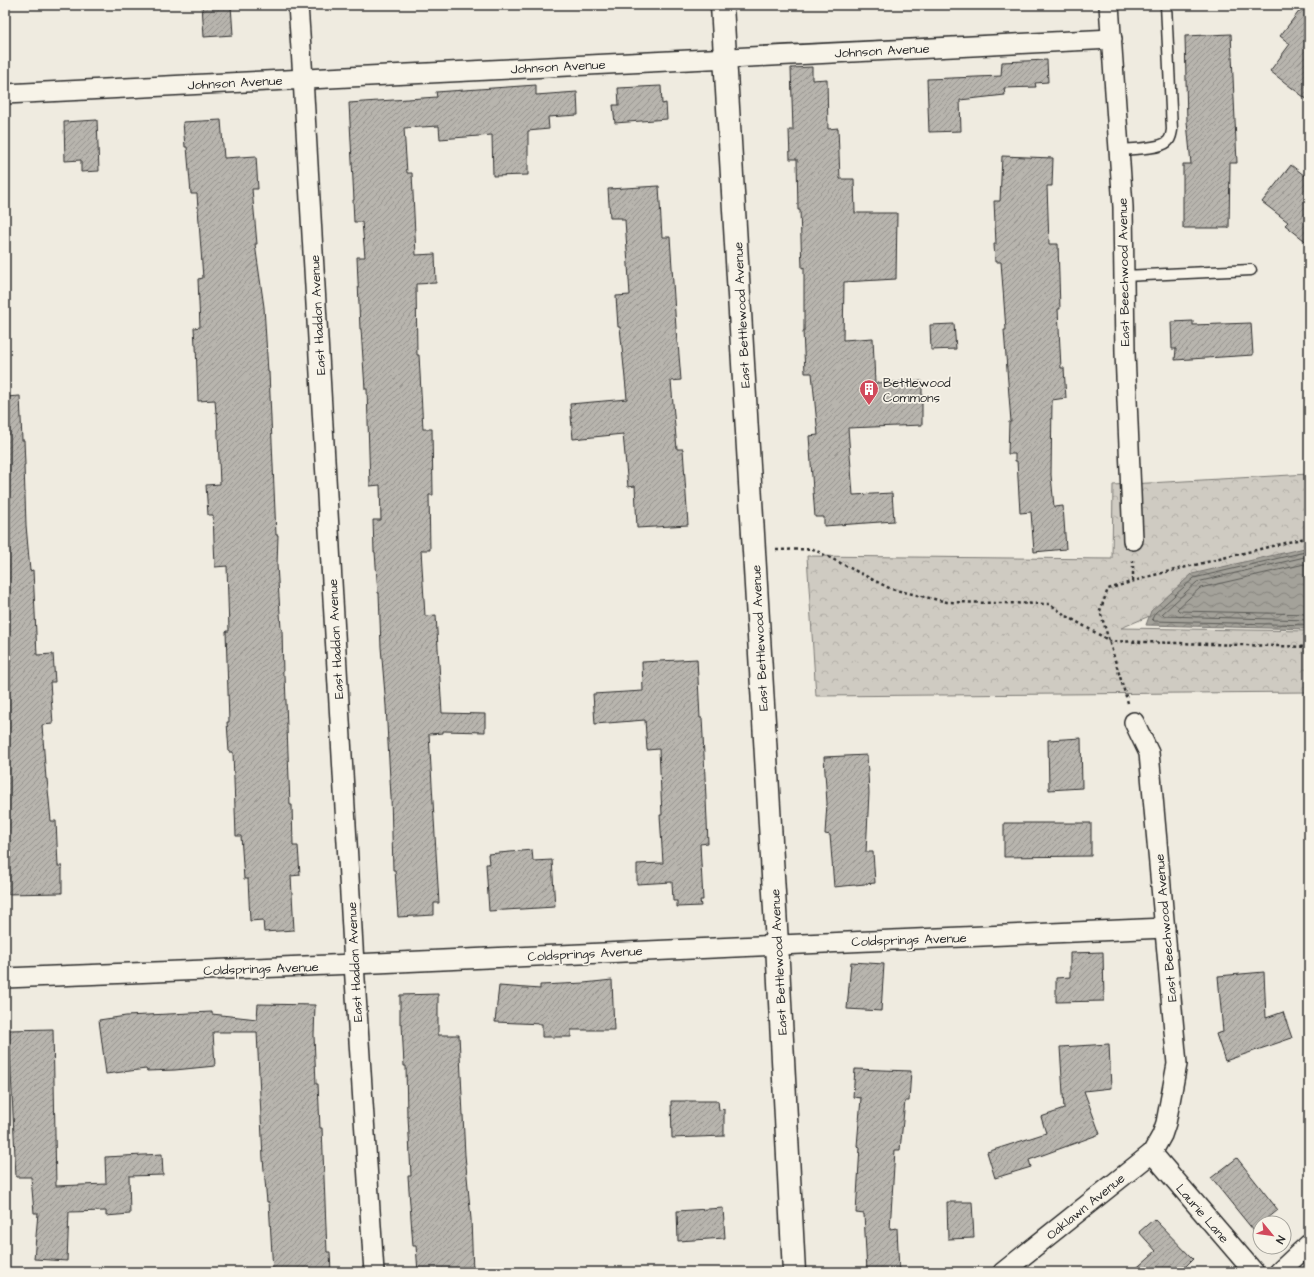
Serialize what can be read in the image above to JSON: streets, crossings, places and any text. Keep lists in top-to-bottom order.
{
  "streets": {
    "street": [
      "Johnson Avenue",
      "East Beechwood Avenue",
      "East Haddon Avenue",
      "East Bettlewood Avenue",
      "Coldsprings Avenue",
      "Oaklawn Avenue",
      "Laurie Lane"
    ]
  },
  "crossings": [
    ["Johnson Avenue", "East Beechwood Avenue"],
    ["Johnson Avenue", "East Haddon Avenue"],
    ["Johnson Avenue", "East Bettlewood Avenue"],
    ["East Beechwood Avenue", "Coldsprings Avenue"],
    ["East Beechwood Avenue", "Oaklawn Avenue"],
    ["East Haddon Avenue", "Coldsprings Avenue"],
    ["East Bettlewood Avenue", "Coldsprings Avenue"],
    ["Oaklawn Avenue", "Laurie Lane"]
  ],
  "places": {
    "building": ["Bettlewood Commons"]
  },
  "north": "bottom right"
}
